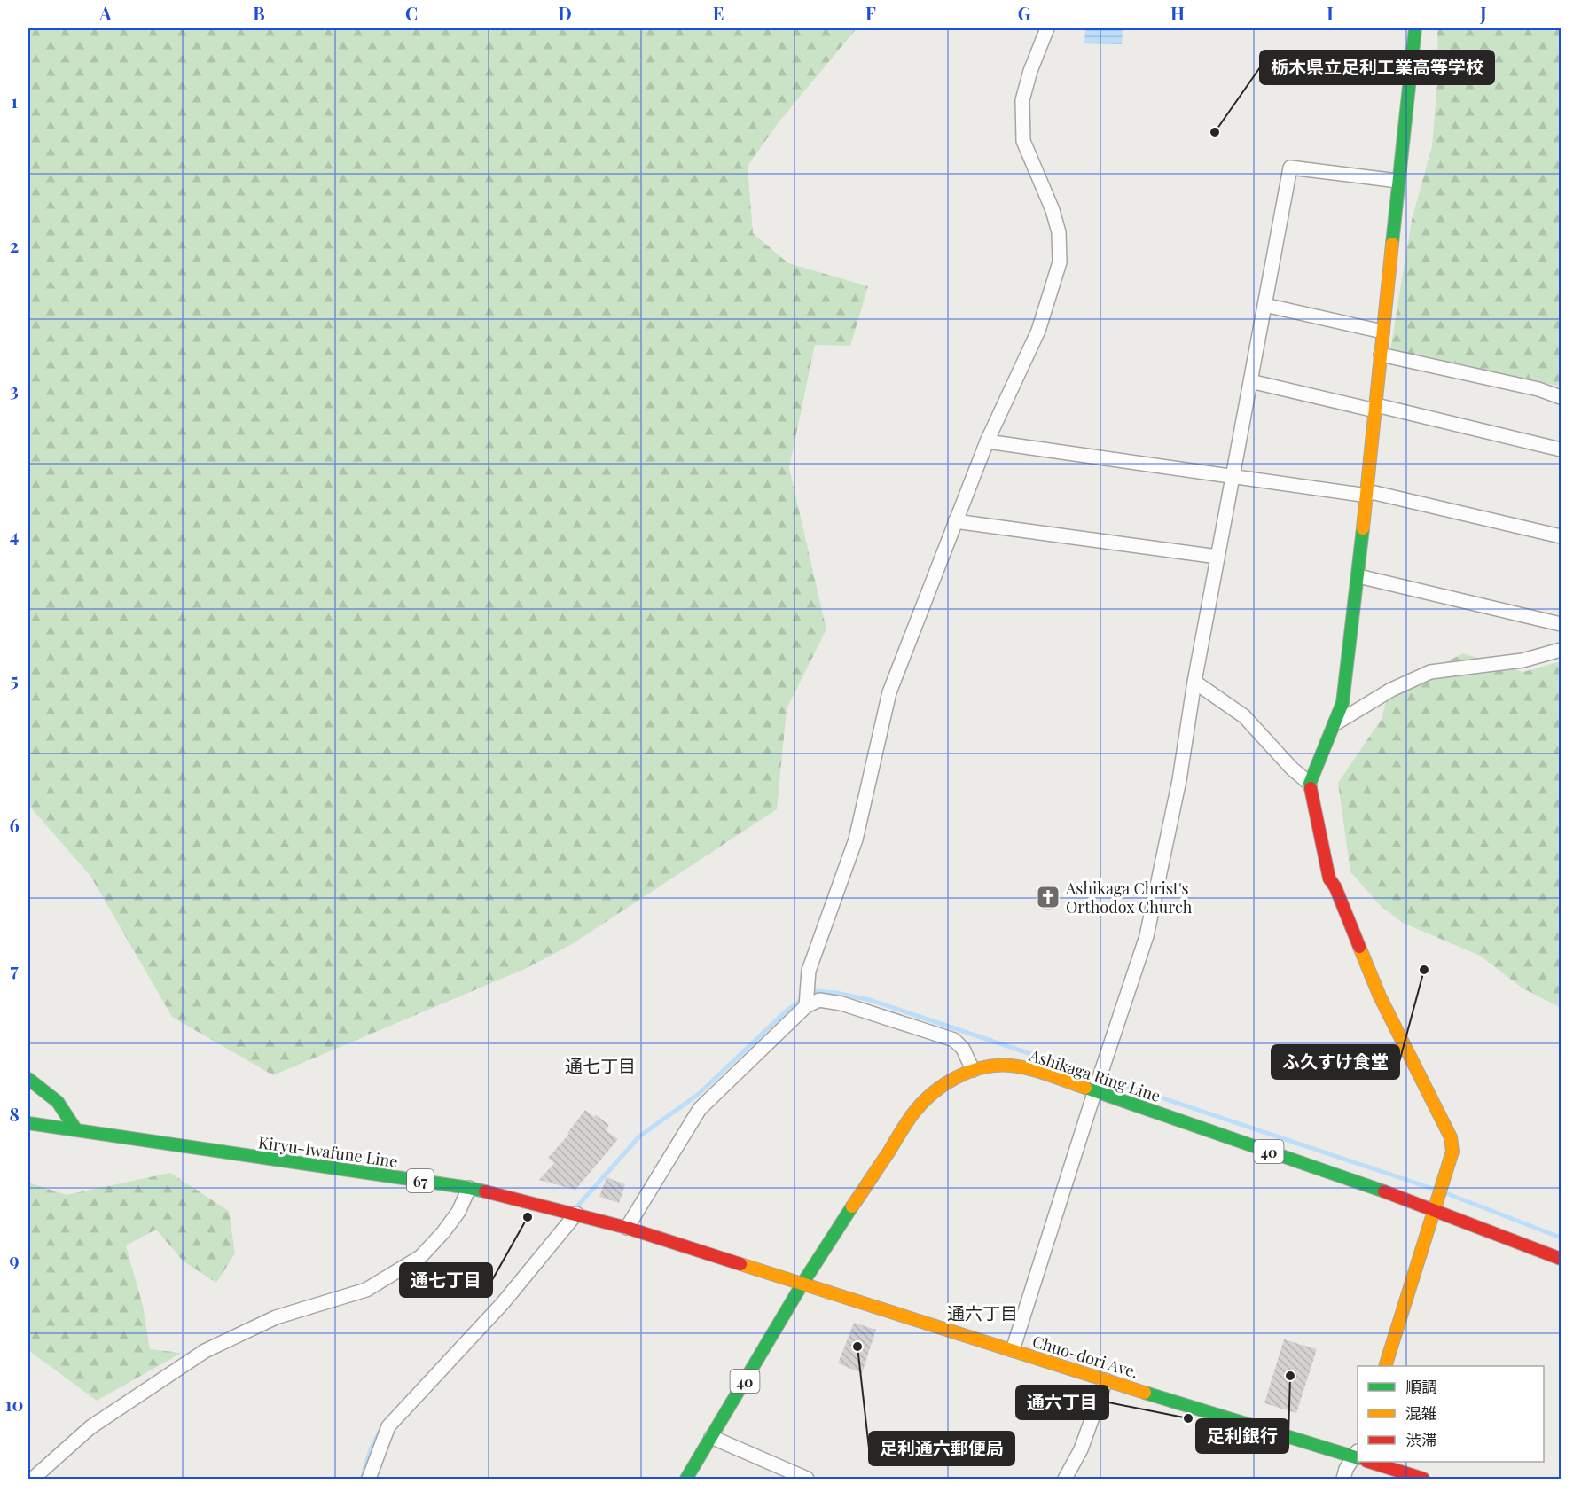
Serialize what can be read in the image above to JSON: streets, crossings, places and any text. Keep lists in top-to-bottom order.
{
  "streets": {
    "main road": [
      "Ashikaga Ring Line",
      "Kiryu-Iwafune Line",
      "40",
      "67",
      "Chuo-dori Ave."
    ]
  },
  "crossings": [
    ["Ashikaga Ring Line", "Kiryu-Iwafune Line"],
    ["Ashikaga Ring Line", "Chuo-dori Ave."],
    ["Kiryu-Iwafune Line", "Chuo-dori Ave."]
  ],
  "districts": ["通七丁目", "通六丁目"],
  "places": {
    "other": [
      "栃木県立足利工業高等学校",
      "ふ久すけ食堂",
      "通七丁目",
      "足利通六郵便局",
      "足利銀行",
      "通六丁目"
    ],
    "church": ["Ashikaga Christ's Orthodox Church"]
  },
  "legend": ["順調", "混雑", "渋滞"],
  "grid": {
    "columns": [
      "A",
      "B",
      "C",
      "D",
      "E",
      "F",
      "G",
      "H",
      "I",
      "J"
    ],
    "rows": [
      "1",
      "2",
      "3",
      "4",
      "5",
      "6",
      "7",
      "8",
      "9",
      "10"
    ]
  }
}
